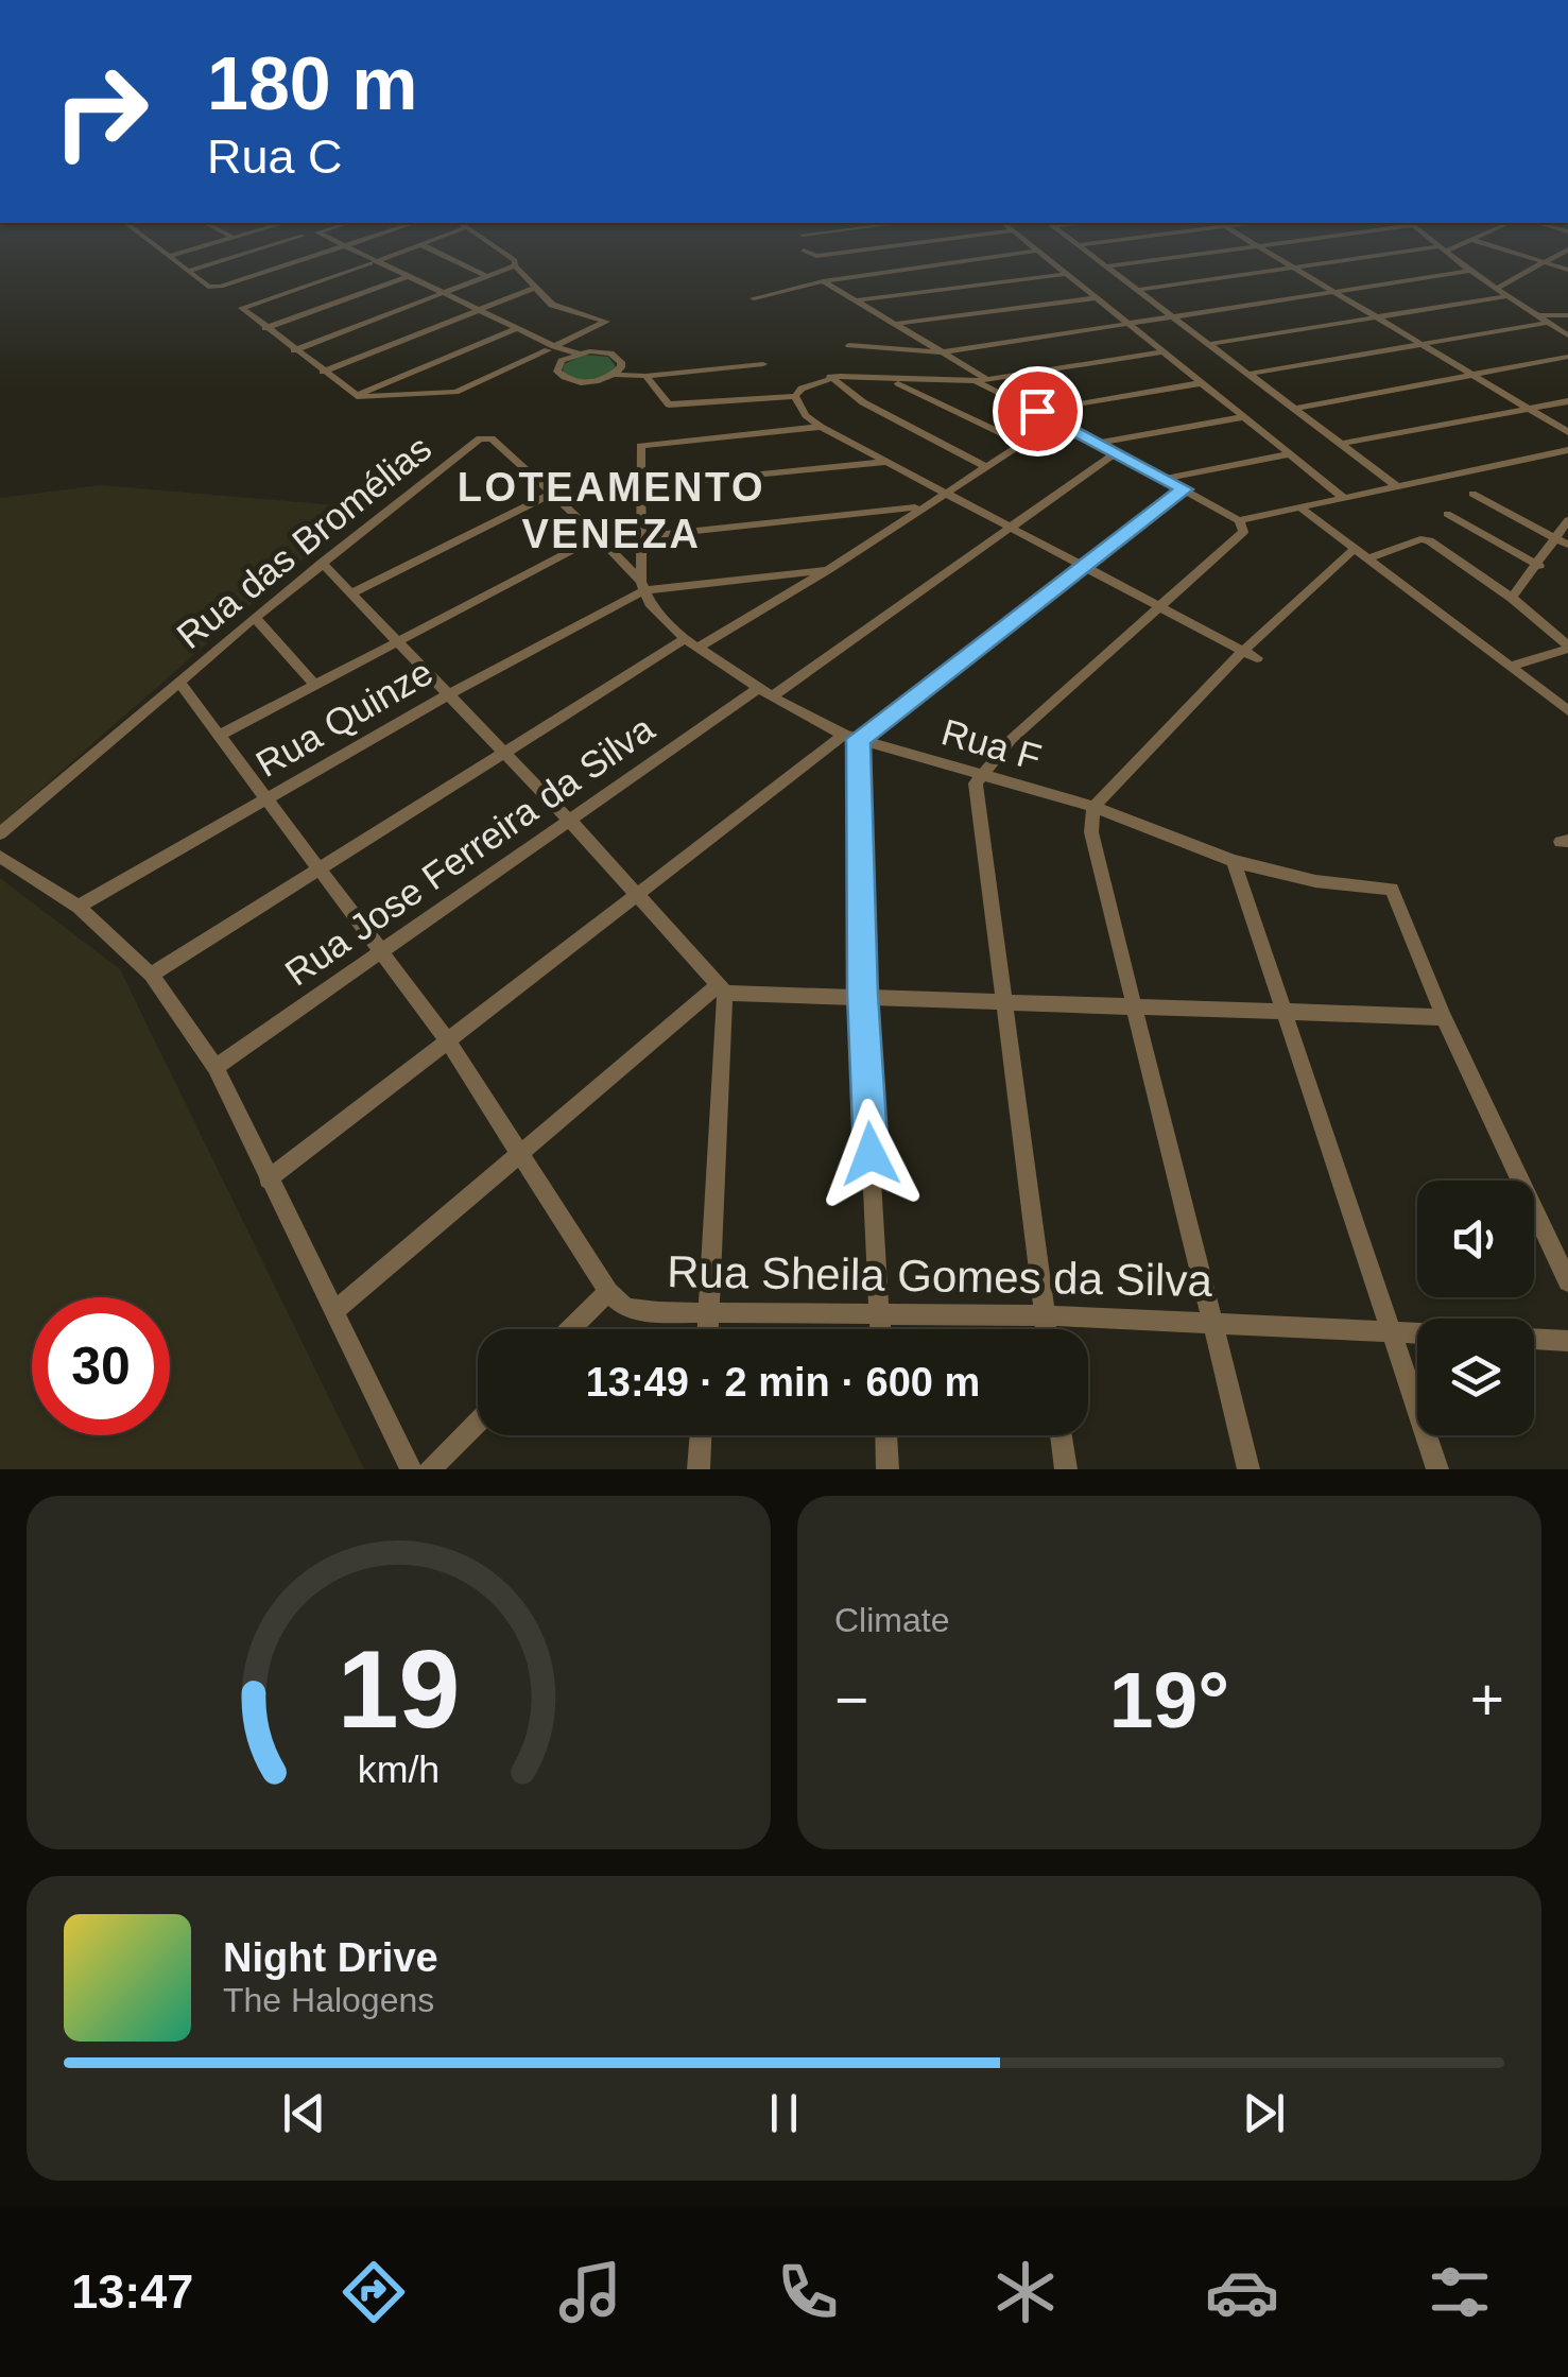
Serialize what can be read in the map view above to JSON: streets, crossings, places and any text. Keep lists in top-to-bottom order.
{
  "streets": {
    "street": [
      "Rua das Bromélias",
      "Rua Quinze",
      "Rua F",
      "Rua Jose Ferreira da Silva",
      "Rua Sheila Gomes da Silva"
    ]
  },
  "crossings": [
    ["Rua das Bromélias", "Rua Quinze"],
    ["Rua das Bromélias", "Rua F"],
    ["Rua Quinze", "Rua F"],
    ["Rua F", "Rua Jose Ferreira da Silva"]
  ],
  "districts": ["LOTEAMENTO VENEZA"],
  "page": {
    "turn": ["180 m", "Rua C"],
    "limit": "30",
    "trip": "13:49 · 2 min · 600 m",
    "tile": "Climate",
    "heat": ["−", "19°", "+"],
    "song": ["Night Drive", "The Halogens"],
    "tabs": "13:47",
    "gauge": ["19", "km/h"]
  }
}
